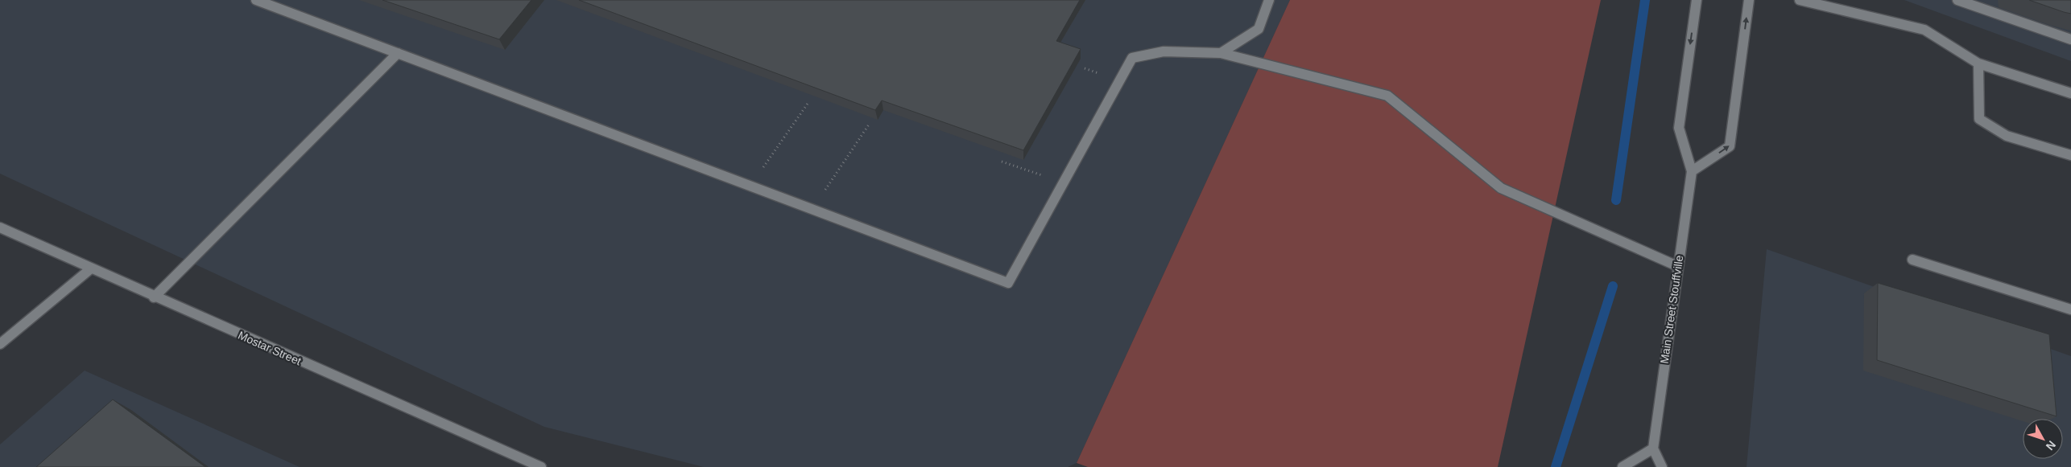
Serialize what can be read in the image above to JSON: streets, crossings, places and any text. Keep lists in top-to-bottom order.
{
  "streets": {
    "main road": ["Main Street Stouffville", "Mostar Street"]
  },
  "one_way": ["Main Street Stouffville"],
  "north": "bottom right"
}
